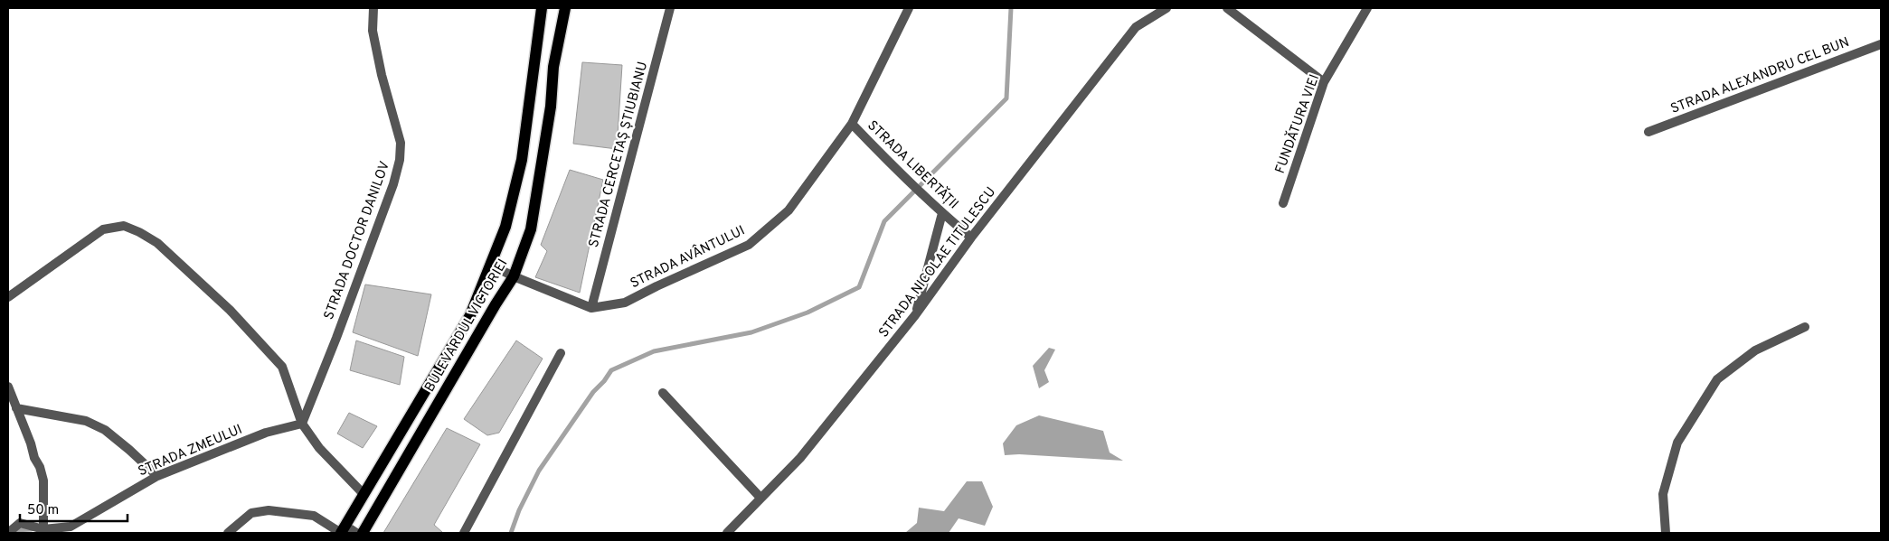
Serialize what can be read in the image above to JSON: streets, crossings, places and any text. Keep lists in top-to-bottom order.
{
  "streets": {
    "main road": ["BULEVARDUL VICTORIEI"],
    "street": [
      "STRADA ALEXANDRU CEL BUN",
      "FUNDĂTURA VIEI",
      "STRADA CERCETAȘ ȘTIUBIANU",
      "STRADA LIBERTĂȚII",
      "STRADA DOCTOR DANILOV",
      "STRADA AVÂNTULUI",
      "STRADA NICOLAE TITULESCU",
      "STRADA ZMEULUI"
    ]
  },
  "crossings": [
    ["STRADA CERCETAȘ ȘTIUBIANU", "STRADA AVÂNTULUI"],
    ["STRADA LIBERTĂȚII", "STRADA AVÂNTULUI"],
    ["STRADA LIBERTĂȚII", "STRADA NICOLAE TITULESCU"],
    ["STRADA DOCTOR DANILOV", "STRADA ZMEULUI"]
  ],
  "scale_bar": "50 m"
}
